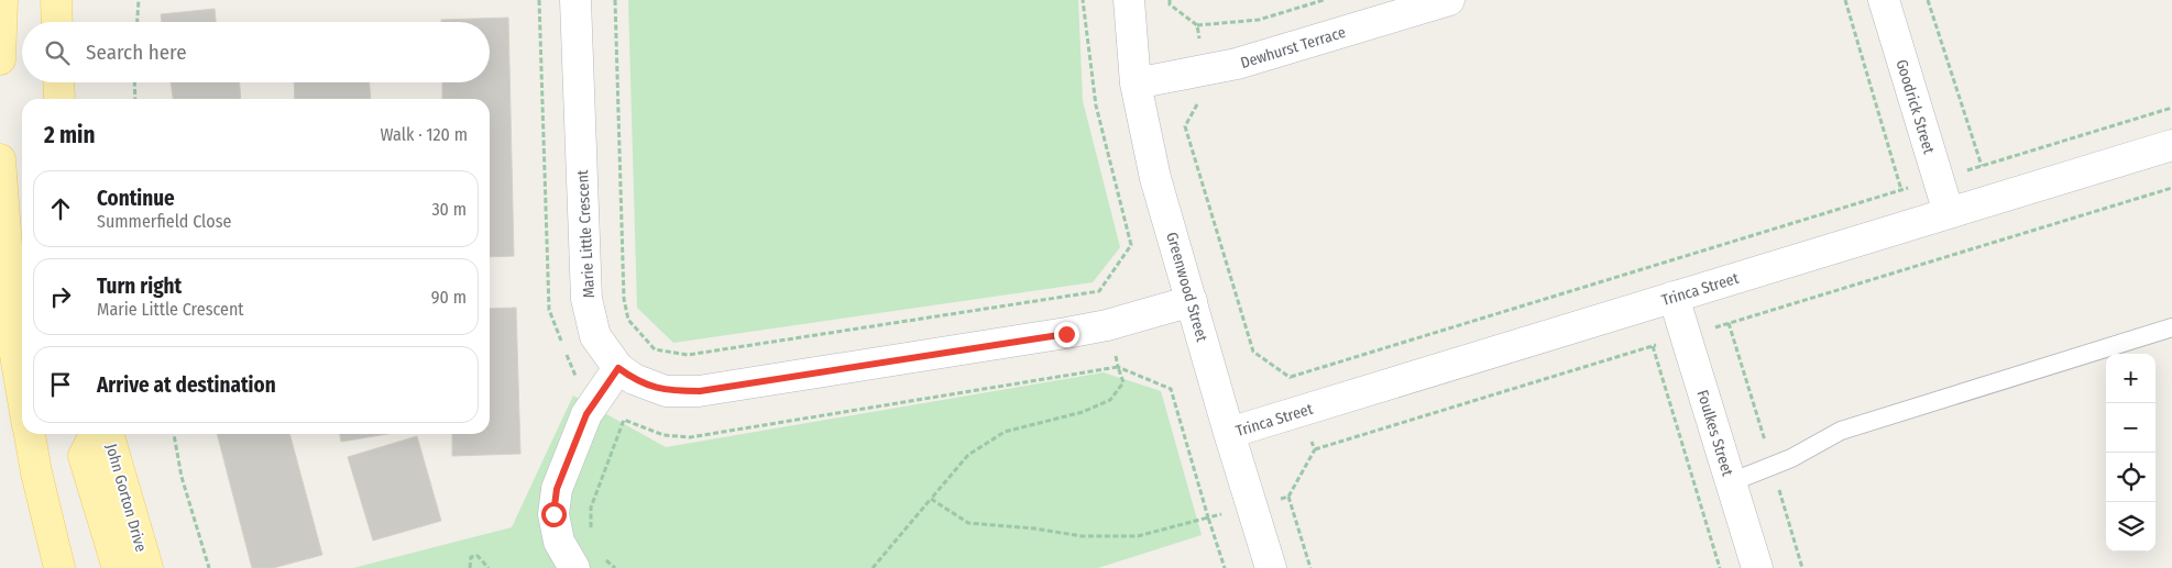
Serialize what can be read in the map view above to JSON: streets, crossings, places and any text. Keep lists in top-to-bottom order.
{
  "streets": {
    "main road": ["John Gorton Drive"],
    "street": [
      "Dewhurst Terrace",
      "Goodrick Street",
      "Marie Little Crescent",
      "Greenwood Street",
      "Trinca Street",
      "Foulkes Street"
    ]
  },
  "crossings": [
    ["Dewhurst Terrace", "Greenwood Street"],
    ["Goodrick Street", "Trinca Street"],
    ["Marie Little Crescent", "Greenwood Street"],
    ["Greenwood Street", "Trinca Street"],
    ["Trinca Street", "Foulkes Street"]
  ],
  "page": {
    "search": "Search here",
    "heading": ["2 min", "Walk · 120 m"],
    "list": [
      ["Continue", "Summerfield Close", "30 m"],
      ["Turn right", "Marie Little Crescent", "90 m"],
      "Arrive at destination"
    ],
    "map_buttons": ["+", "−"]
  }
}
